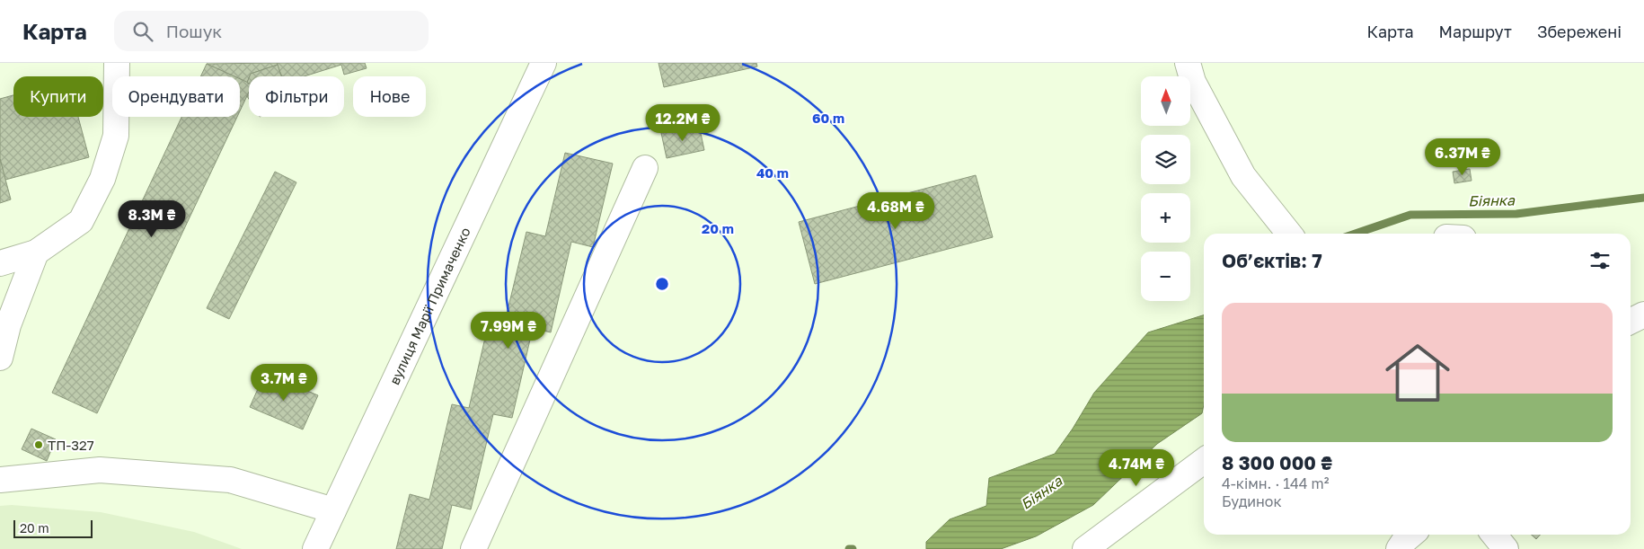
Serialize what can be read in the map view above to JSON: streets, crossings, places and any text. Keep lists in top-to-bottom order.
{
  "streets": {
    "street": ["вулиця Марії Примаченко"]
  },
  "water": ["Біянка"],
  "places": ["ТП-327"],
  "scale_bar": "20 m",
  "north": "top",
  "page": {
    "header": "Карта",
    "search": "Пошук",
    "nav": ["Карта", "Маршрут", "Збережені"],
    "map_buttons": ["+", "−"],
    "chip": [
      "Купити",
      "Орендувати",
      "Фільтри",
      "Нове"
    ],
    "price": [
      "12.2M ₴",
      "6.37M ₴",
      "4.68M ₴",
      "8.3M ₴",
      "7.99M ₴",
      "3.7M ₴",
      "4.74M ₴"
    ],
    "heading": "Об’єктів: 7",
    "list": [
      {
        "name": "8 300 000 ₴",
        "note": "4-кімн. · 144 m² · Будинок"
      }
    ],
    "scale": "20 m"
  },
  "rings": ["60 m", "40 m", "20 m"]
}
